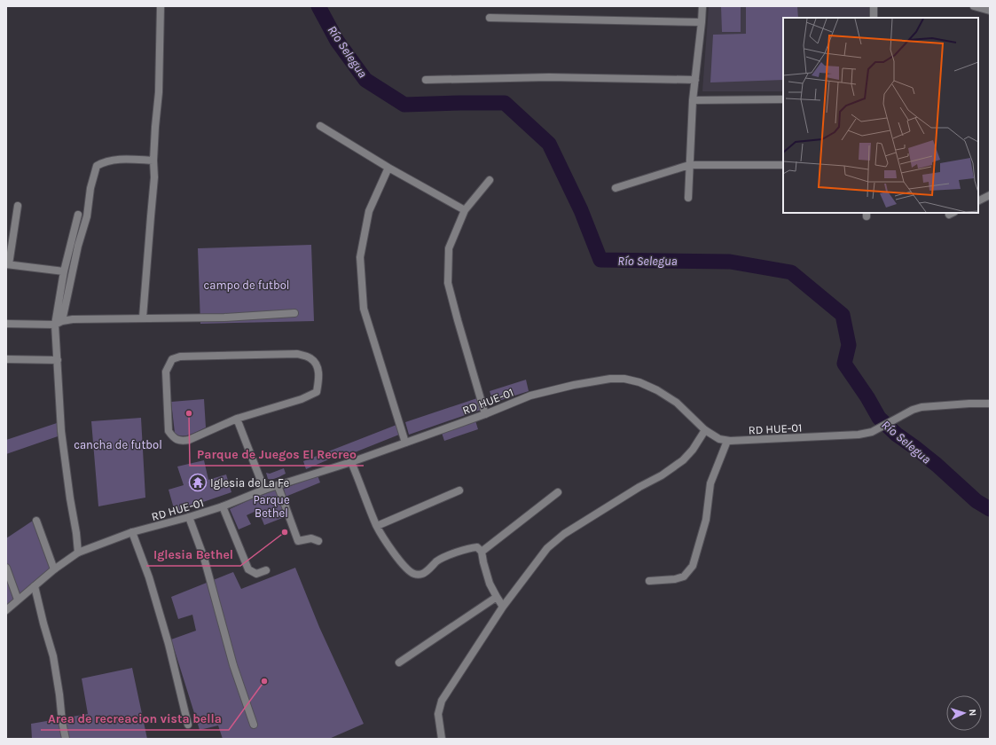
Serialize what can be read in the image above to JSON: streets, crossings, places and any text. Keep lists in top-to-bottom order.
{
  "streets": {
    "street": ["RD HUE-01"]
  },
  "water": ["Río Selegua"],
  "parks": ["campo de futbol", "cancha de futbol", "Parque Bethel"],
  "places": {
    "other": ["Parque de Juegos El Recreo", "Iglesia Bethel", "Area de recreacion vista bella"],
    "temple": ["Iglesia de La Fe"]
  },
  "north": "right"
}
